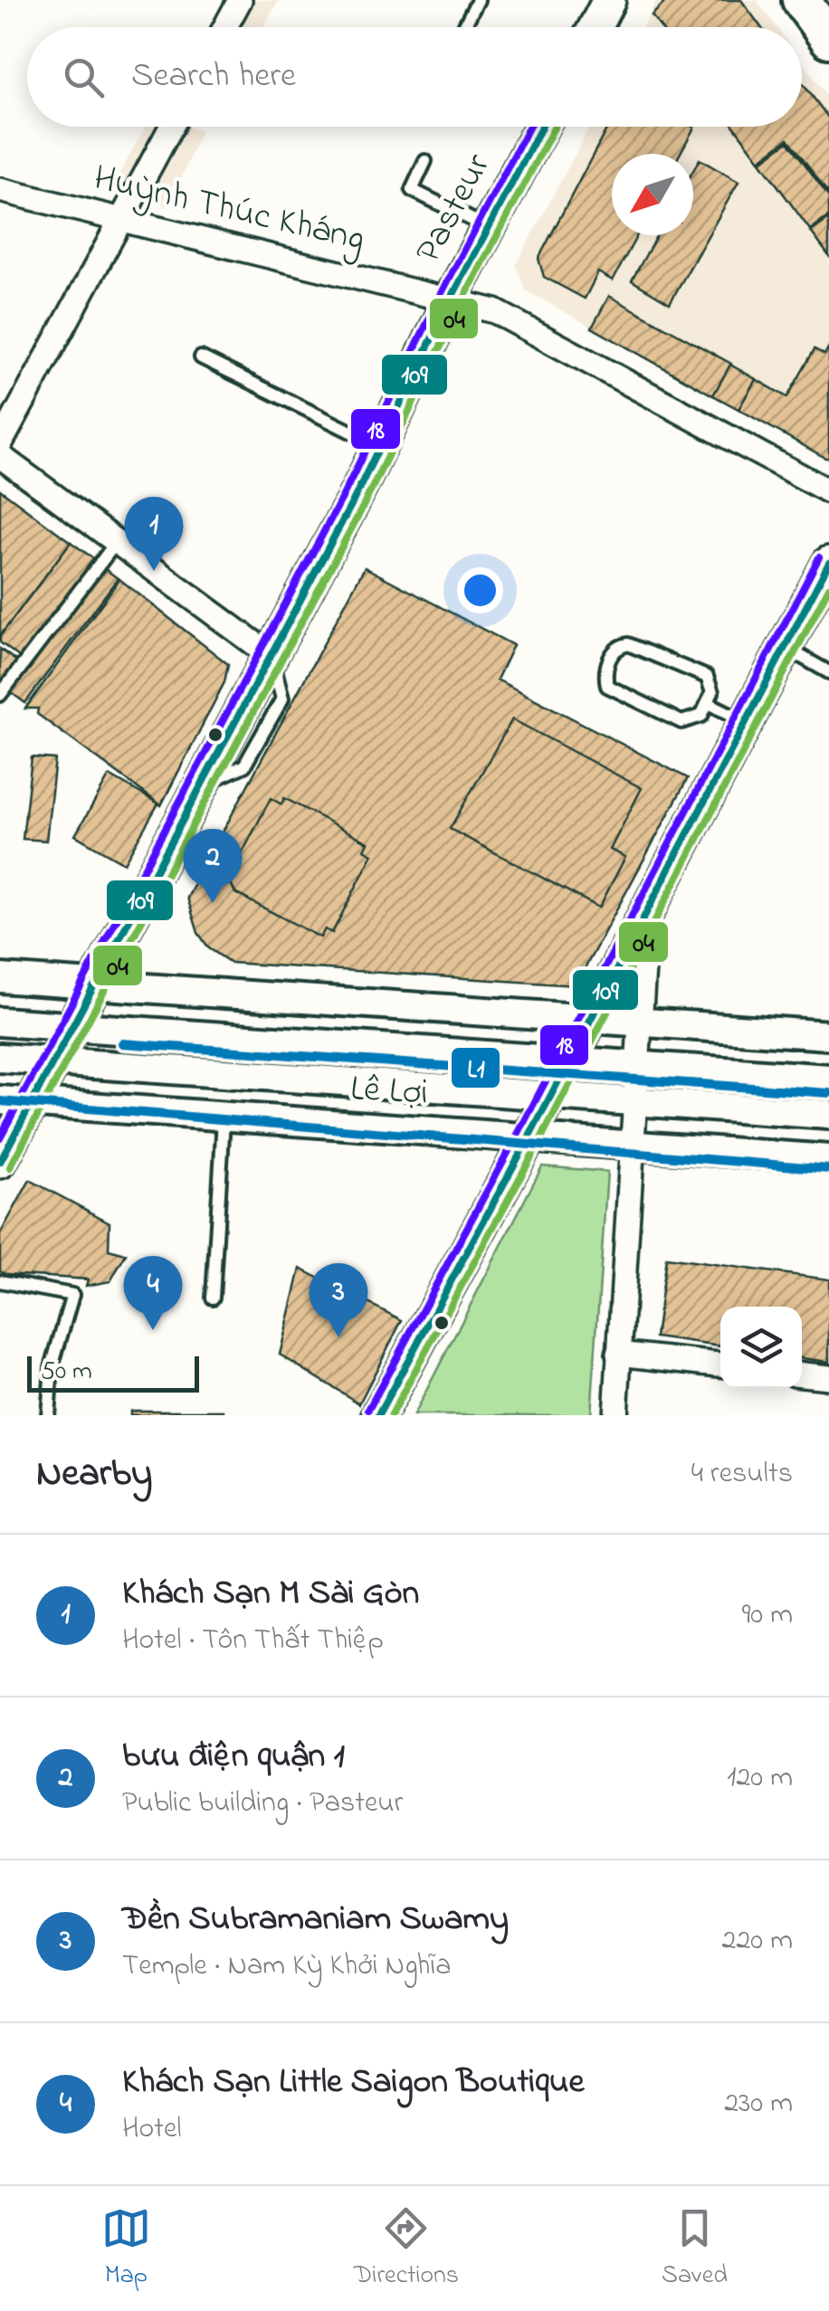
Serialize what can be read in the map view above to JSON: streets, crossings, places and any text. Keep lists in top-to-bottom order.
{
  "streets": {
    "main road": ["Pasteur"],
    "street": ["Huỳnh Thúc Kháng", "Lê Lợi"]
  },
  "crossings": [
    ["Pasteur", "Huỳnh Thúc Kháng"],
    ["Pasteur", "Lê Lợi"]
  ],
  "lines": [
    "transit line 109",
    "transit line 04",
    "transit line 18",
    "transit line L1"
  ],
  "scale_bar": "50 m",
  "north": "bottom left",
  "page": {
    "search": "Search here",
    "pins": [
      "1",
      "2",
      "4",
      "3"
    ],
    "scale": "50 m",
    "heading": ["Nearby", "4 results"],
    "list": [
      {
        "mark": "1",
        "name": "Khách Sạn M Sài Gòn",
        "note": "Hotel · Tôn Thất Thiệp",
        "value": "90 m"
      },
      {
        "mark": "2",
        "name": "bưu điện quận 1",
        "note": "Public building · Pasteur",
        "value": "120 m"
      },
      {
        "mark": "3",
        "name": "Đền Subramaniam Swamy",
        "note": "Temple · Nam Kỳ Khởi Nghĩa",
        "value": "220 m"
      },
      {
        "mark": "4",
        "name": "Khách Sạn Little Saigon Boutique",
        "note": "Hotel",
        "value": "230 m"
      }
    ],
    "nav": ["Map", "Directions", "Saved"]
  }
}
